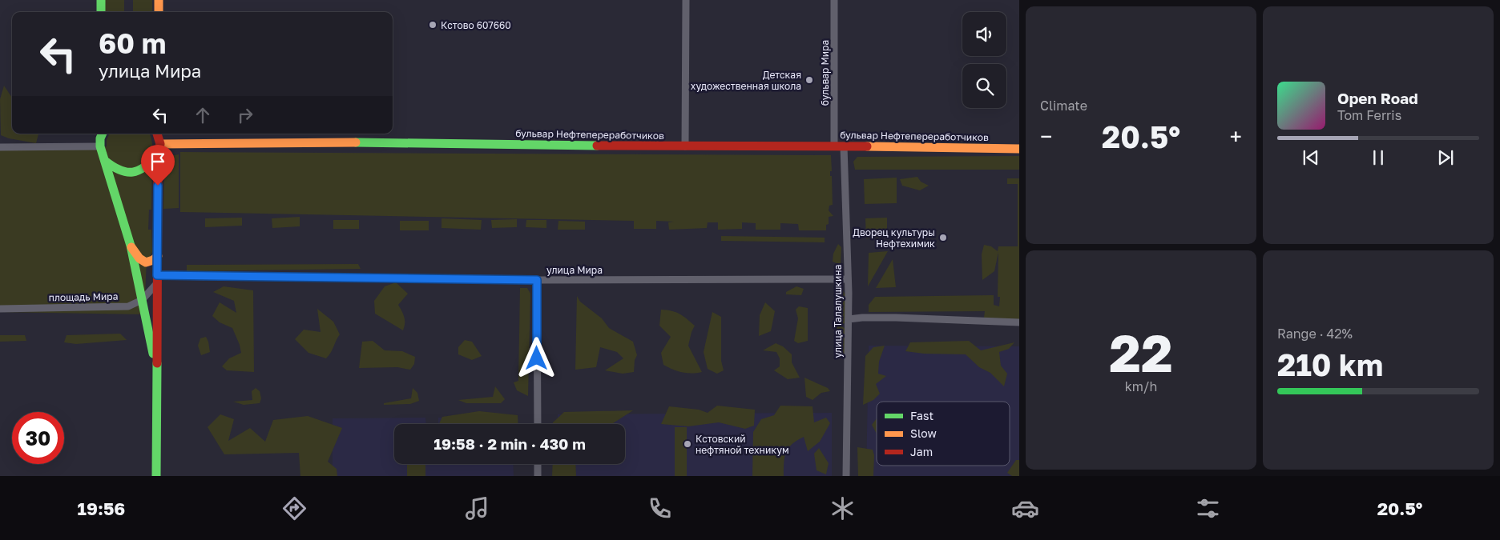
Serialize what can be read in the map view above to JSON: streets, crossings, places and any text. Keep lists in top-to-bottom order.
{
  "streets": {
    "street": [
      "бульвар Мира",
      "бульвар Нефтепереработчиков",
      "улица Мира",
      "площадь Мира",
      "улица Талалушкина"
    ]
  },
  "crossings": [
    ["бульвар Мира", "бульвар Нефтепереработчиков"],
    ["бульвар Нефтепереработчиков", "улица Талалушкина"],
    ["улица Мира", "площадь Мира"],
    ["улица Мира", "улица Талалушкина"]
  ],
  "places": [
    "Кстово 607660",
    "Детская художественная школа",
    "Дворец культуры Нефтехимик",
    "Кстовский нефтяной техникум"
  ],
  "legend": ["Fast", "Slow", "Jam"],
  "page": {
    "tile": [
      "Climate",
      ["22", "km/h"],
      ["Range · 42%", "210 km"]
    ],
    "turn": ["60 m", "улица Мира"],
    "song": ["Open Road", "Tom Ferris"],
    "heat": ["−", "20.5°", "+"],
    "limit": "30",
    "trip": "19:58 · 2 min · 430 m",
    "tabs": ["19:56", "20.5°"]
  }
}
